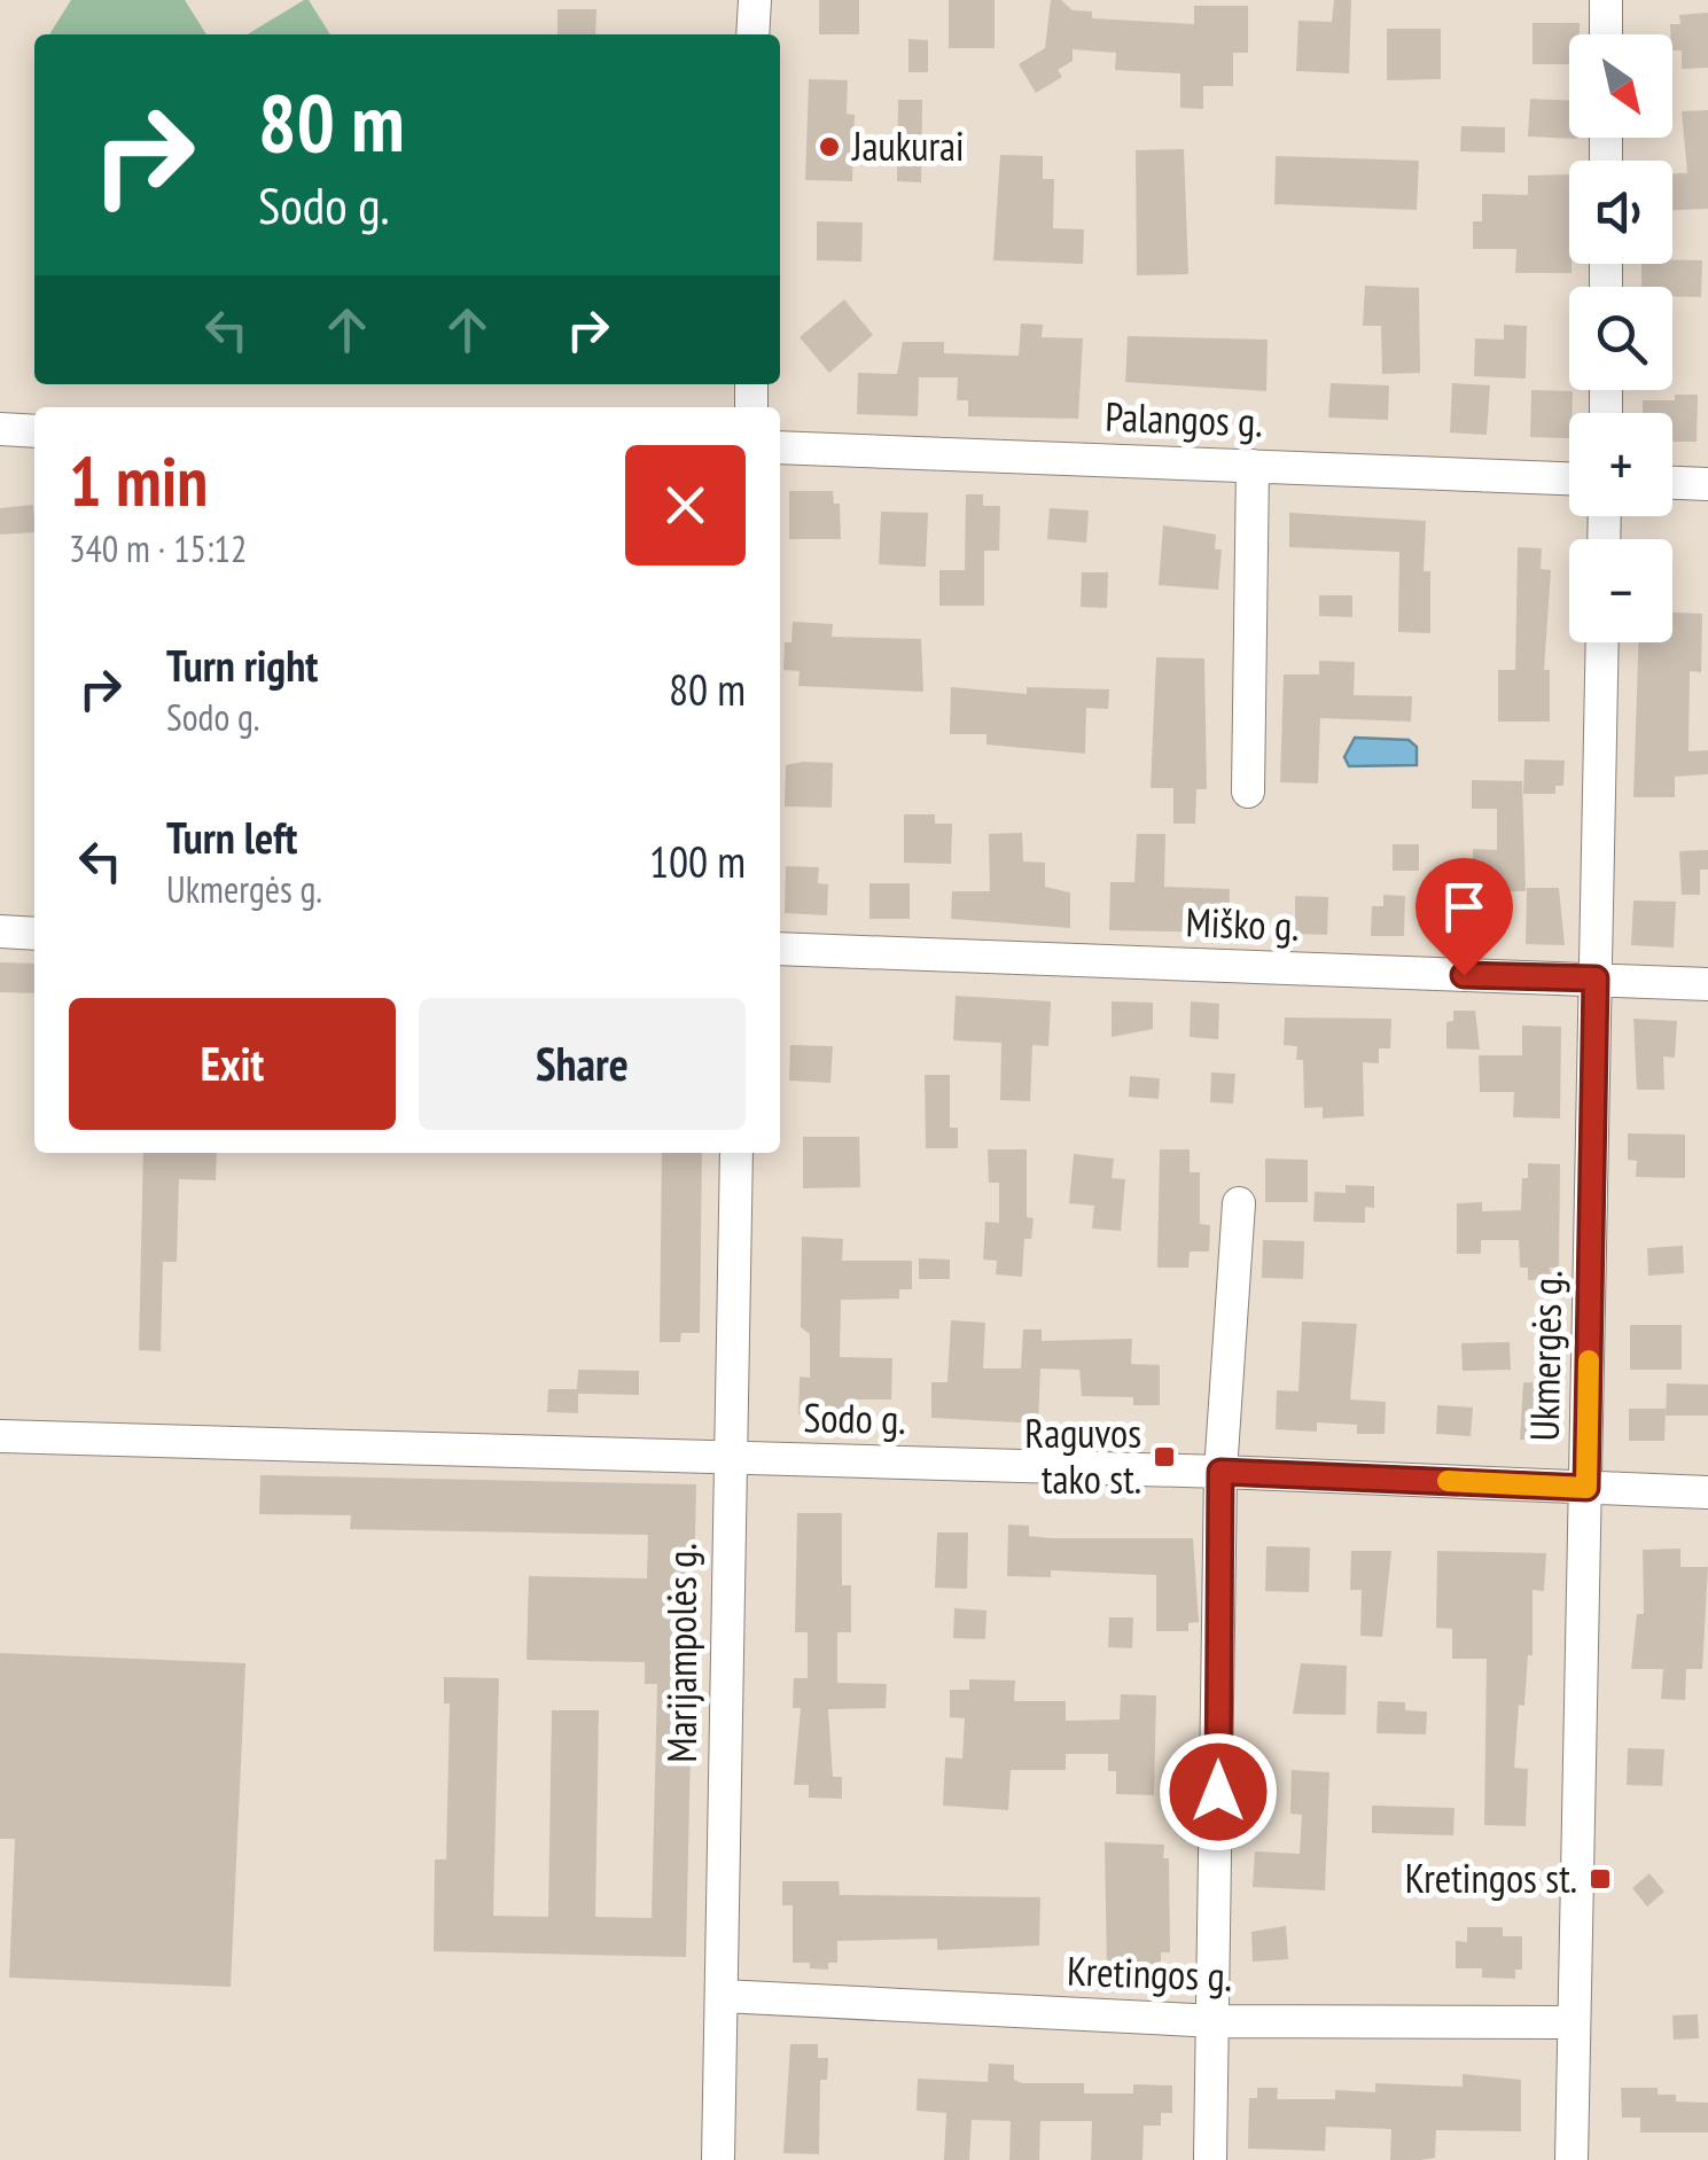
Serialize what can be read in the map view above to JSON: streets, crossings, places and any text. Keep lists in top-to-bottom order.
{
  "streets": {
    "street": [
      "Palangos g.",
      "Miško g.",
      "Ukmergės g.",
      "Sodo g.",
      "Marijampolės g.",
      "Kretingos g."
    ]
  },
  "crossings": [
    ["Miško g.", "Ukmergės g."],
    ["Ukmergės g.", "Sodo g."],
    ["Ukmergės g.", "Kretingos g."],
    ["Sodo g.", "Marijampolės g."],
    ["Marijampolės g.", "Kretingos g."]
  ],
  "places": {
    "other": ["Jaukurai"],
    "transit": ["Raguvos tako st.", "Kretingos st."]
  },
  "north": "bottom right",
  "page": {
    "map_buttons": ["+", "−"],
    "turn": ["80 m", "Sodo g."],
    "heading": ["1 min", "340 m · 15:12"],
    "list": [
      {
        "name": "Turn right",
        "note": "Sodo g.",
        "value": "80 m"
      },
      {
        "name": "Turn left",
        "note": "Ukmergės g.",
        "value": "100 m"
      }
    ],
    "buttons": ["Exit", "Share"]
  }
}
